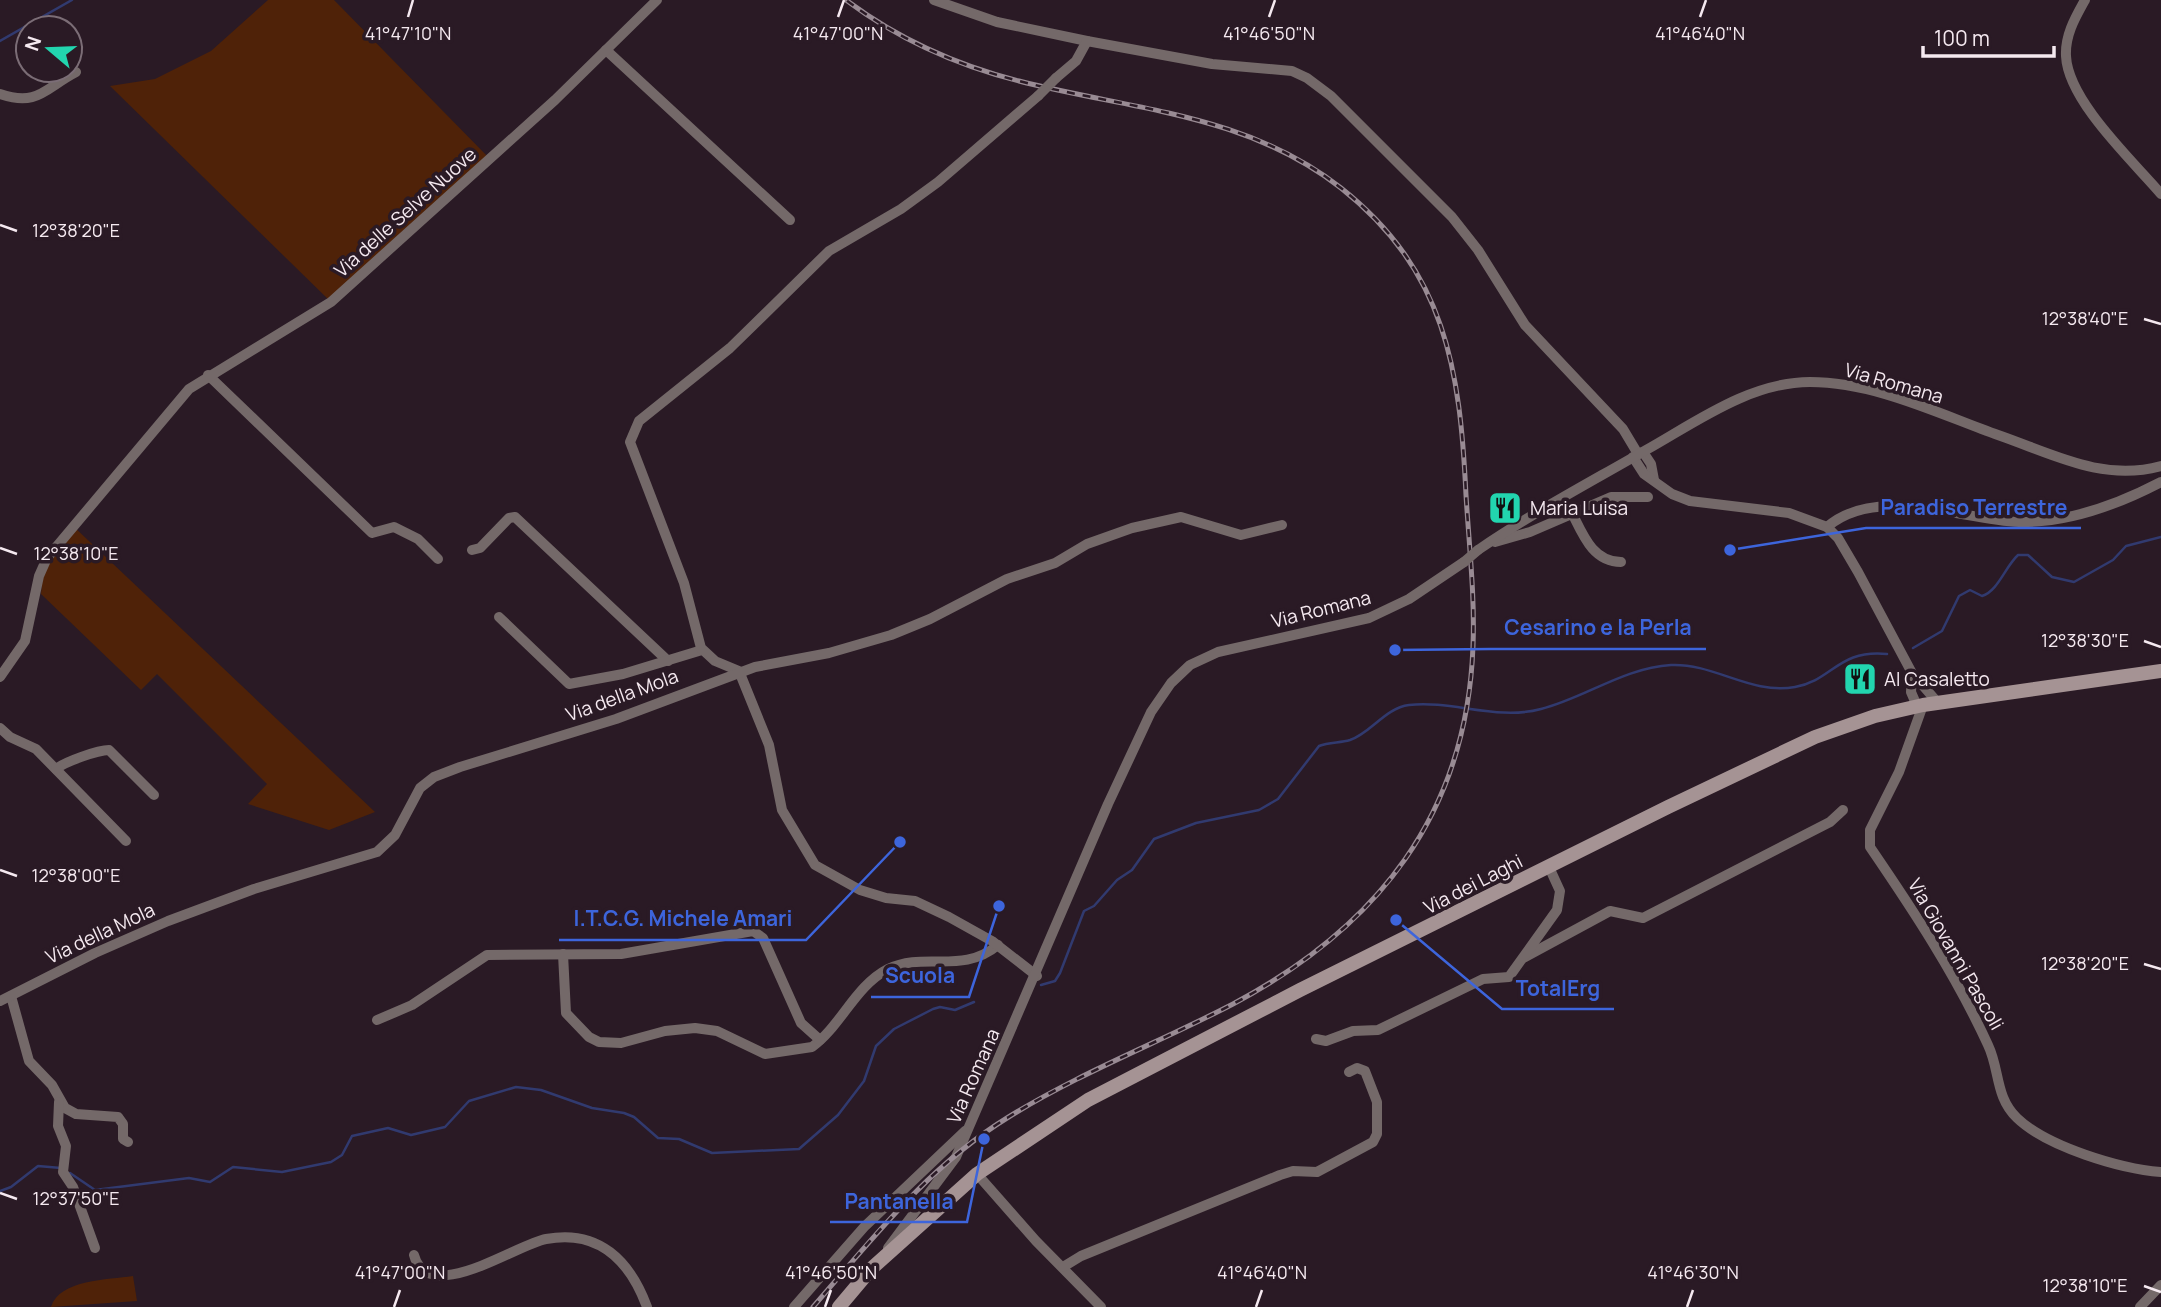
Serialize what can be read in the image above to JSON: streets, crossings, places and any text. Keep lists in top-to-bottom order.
{
  "streets": {
    "main road": ["Via dei Laghi"],
    "street": [
      "Via delle Selve Nuove",
      "Via Romana",
      "Via della Mola",
      "Via Giovanni Pascoli"
    ]
  },
  "crossings": [
    ["Via Romana", "Via dei Laghi"],
    ["Via dei Laghi", "Via Giovanni Pascoli"]
  ],
  "places": {
    "restaurant": ["Maria Luisa", "Al Casaletto"],
    "other": [
      "Paradiso Terrestre",
      "Cesarino e la Perla",
      "I.T.C.G. Michele Amari",
      "Scuola",
      "TotalErg",
      "Pantanella"
    ]
  },
  "scale_bar": "100 m",
  "north": "left",
  "coordinates": [
    "41°47'10\"N",
    "41°47'00\"N",
    "41°46'50\"N",
    "41°46'40\"N",
    "12°38'20\"E",
    "12°38'40\"E",
    "12°38'10\"E",
    "12°38'30\"E",
    "12°38'00\"E",
    "12°37'50\"E",
    "41°46'30\"N"
  ]
}
